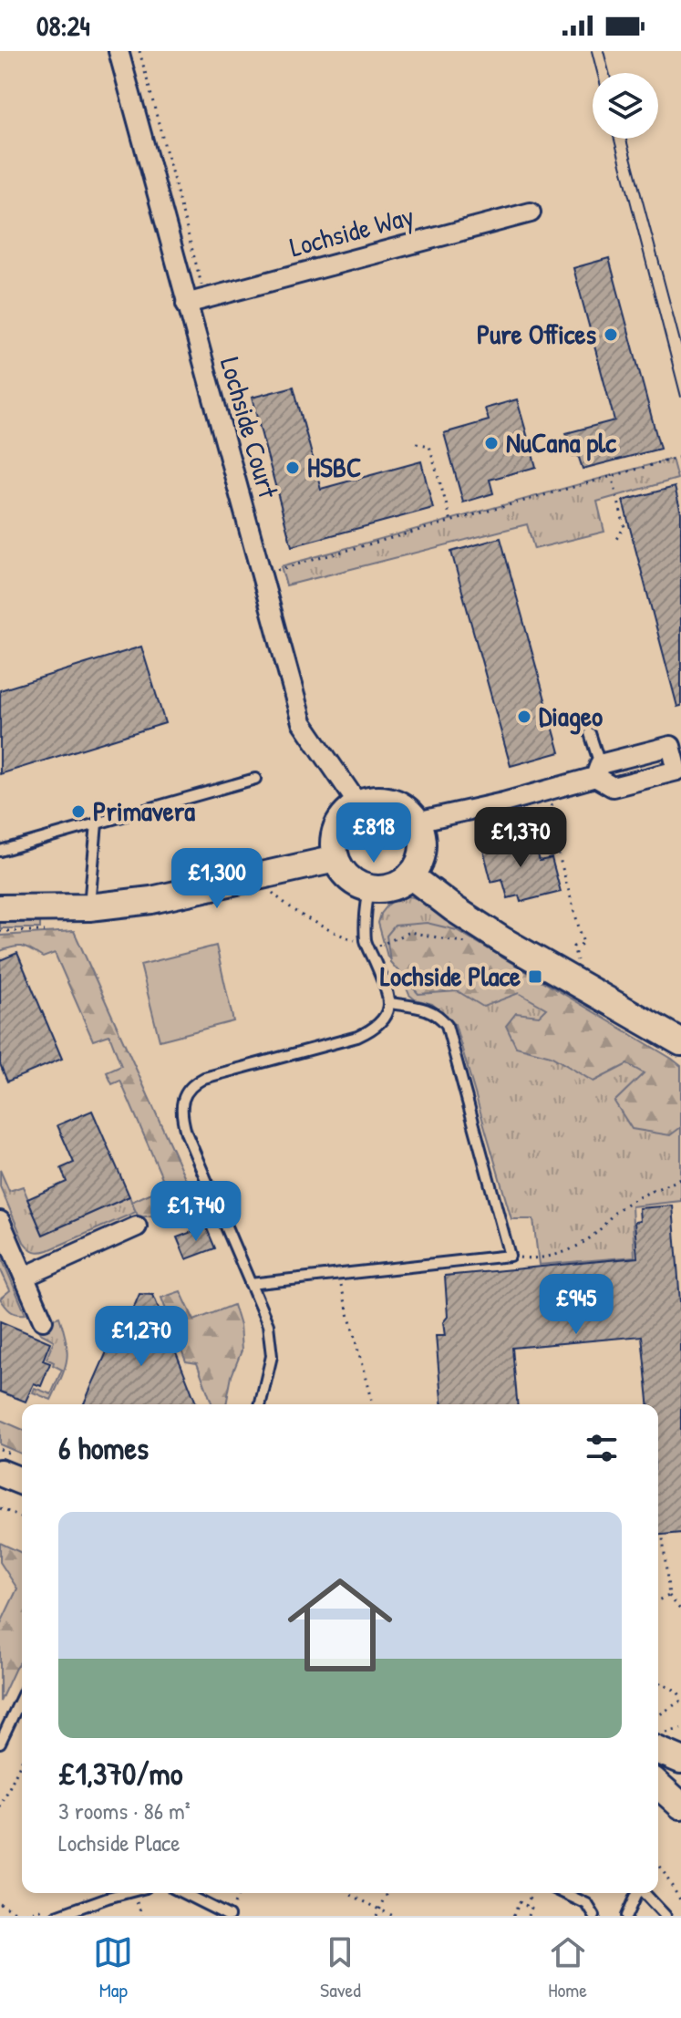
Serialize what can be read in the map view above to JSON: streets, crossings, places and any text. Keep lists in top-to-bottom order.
{
  "streets": {
    "street": ["Lochside Way", "Lochside Court"]
  },
  "crossings": [
    ["Lochside Way", "Lochside Court"]
  ],
  "places": {
    "other": [
      "Pure Offices",
      "NuCana plc",
      "HSBC",
      "Diageo",
      "Primavera"
    ],
    "transit": ["Lochside Place"]
  },
  "page": {
    "status": "08:24",
    "price": [
      "£818",
      "£1,370",
      "£1,300",
      "£1,740",
      "£945",
      "£1,270"
    ],
    "heading": "6 homes",
    "list": [
      {
        "name": "£1,370/mo",
        "note": "3 rooms · 86 m² · Lochside Place"
      }
    ],
    "tabs": ["Map", "Saved", "Home"]
  }
}
